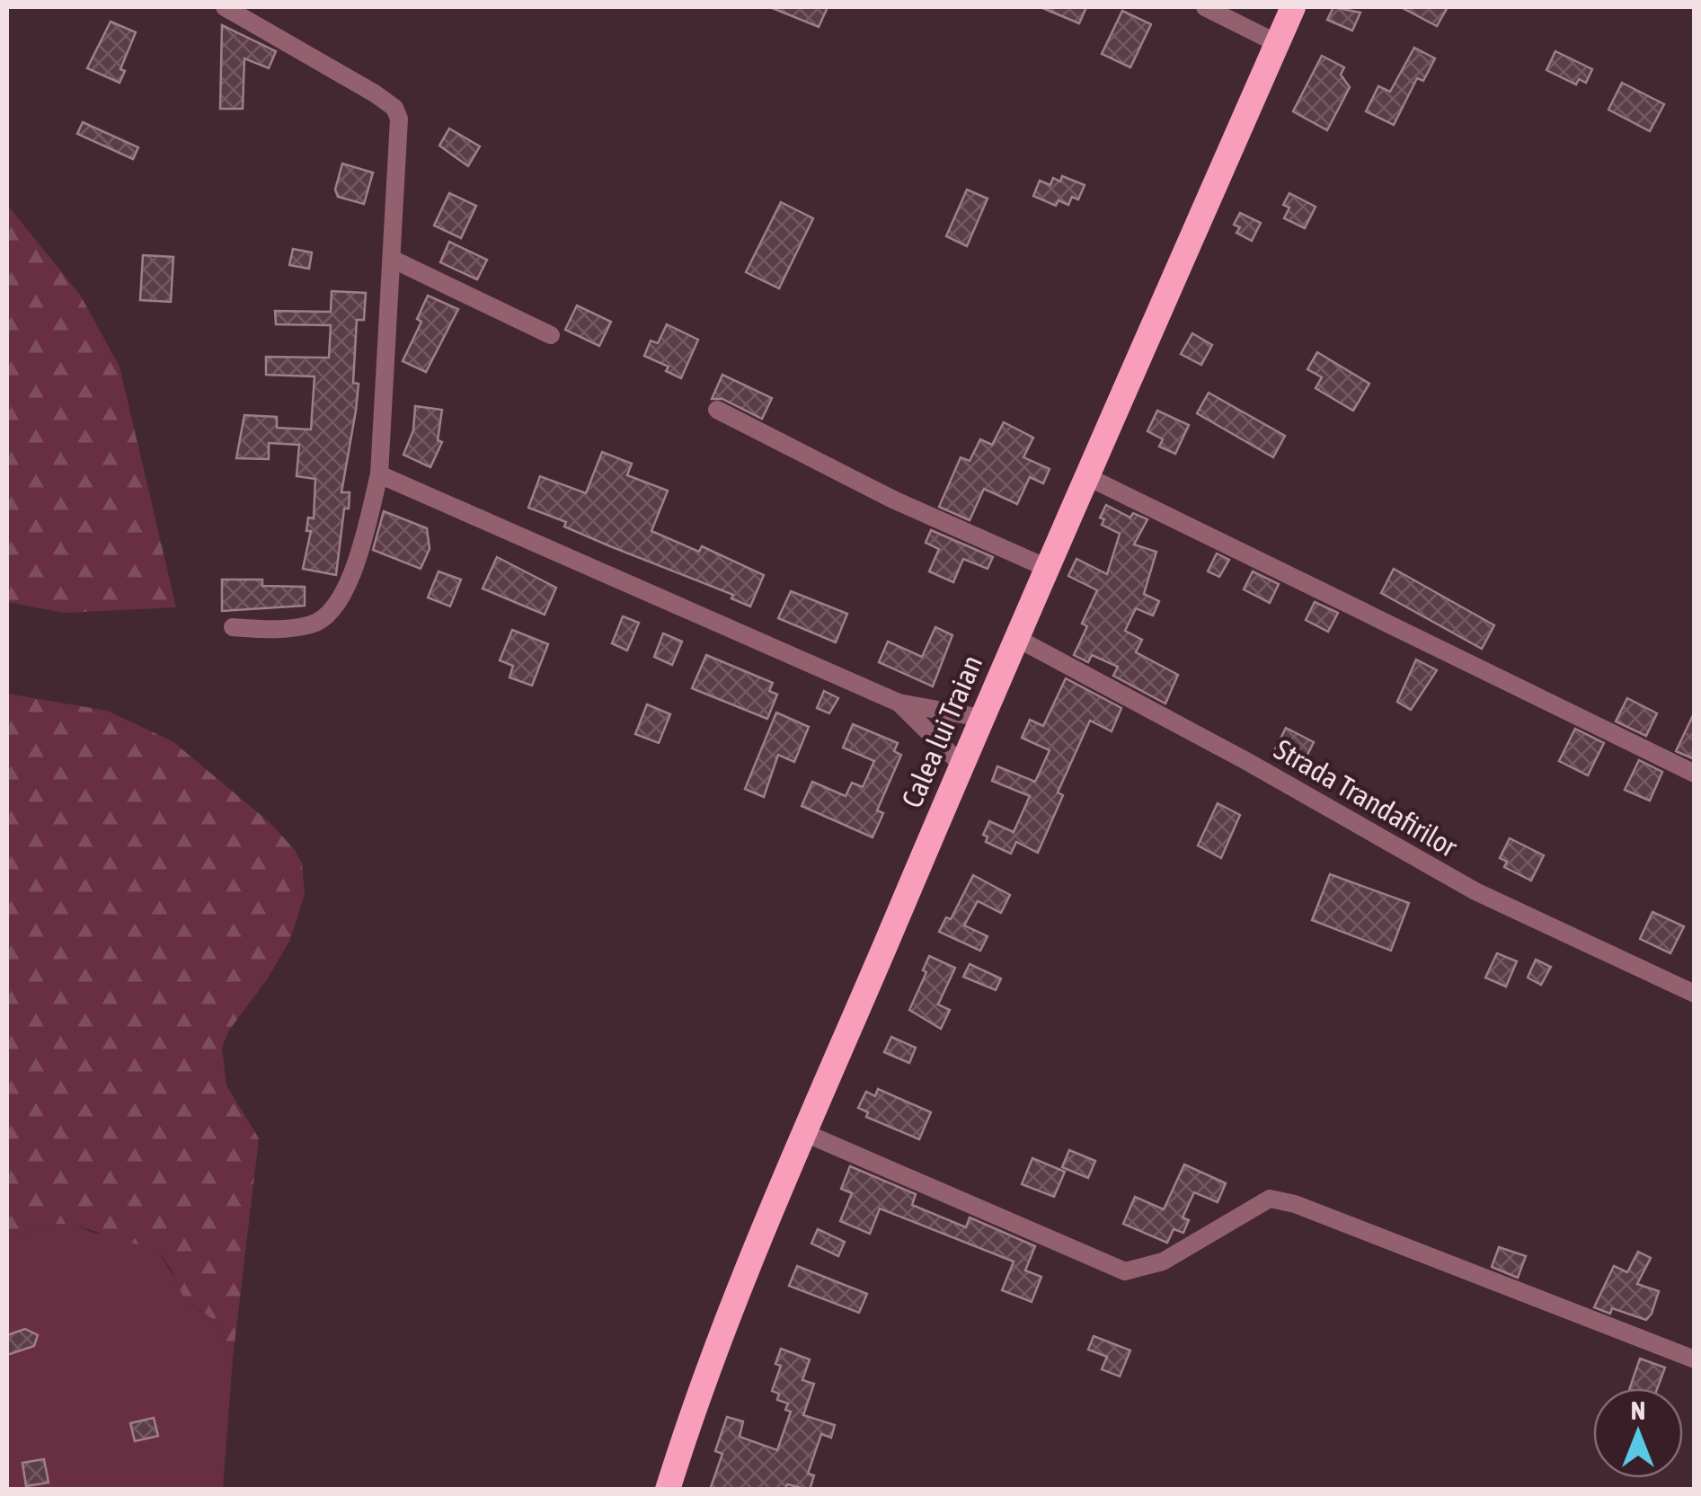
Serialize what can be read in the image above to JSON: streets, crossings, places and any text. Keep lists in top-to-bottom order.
{
  "streets": {
    "highway": ["Calea lui Traian"],
    "street": ["Strada Trandafirilor"]
  },
  "crossings": [
    ["Calea lui Traian", "Strada Trandafirilor"]
  ],
  "north": "top"
}
